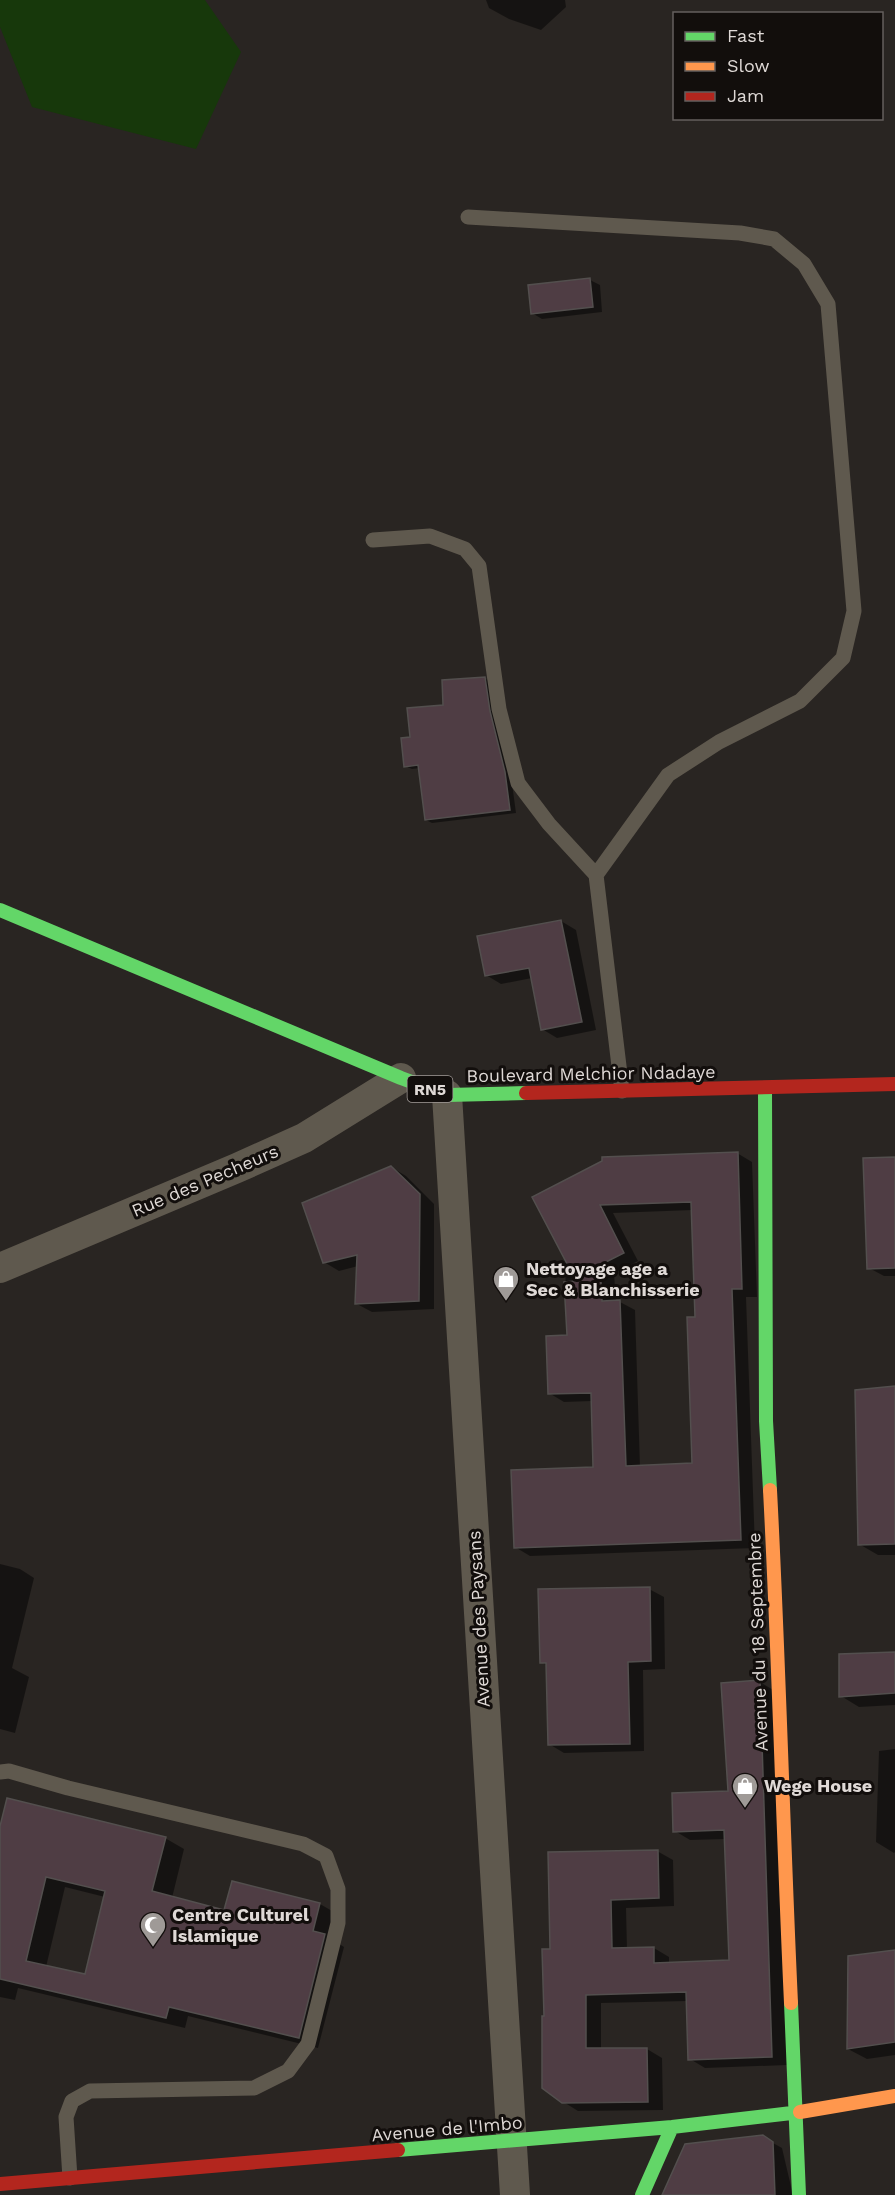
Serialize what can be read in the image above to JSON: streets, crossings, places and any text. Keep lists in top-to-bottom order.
{
  "streets": {
    "street": [
      "Boulevard Melchior Ndadaye",
      "RN5",
      "Rue des Pecheurs",
      "Avenue des Paysans",
      "Avenue du 18 Septembre",
      "Avenue de l'Imbo"
    ]
  },
  "crossings": [
    ["Boulevard Melchior Ndadaye", "Rue des Pecheurs"],
    ["Boulevard Melchior Ndadaye", "Avenue des Paysans"],
    ["Boulevard Melchior Ndadaye", "Avenue du 18 Septembre"],
    ["Avenue des Paysans", "Avenue de l'Imbo"],
    ["Avenue du 18 Septembre", "Avenue de l'Imbo"]
  ],
  "places": {
    "shop": ["Nettoyage age a Sec & Blanchisserie", "Wege House"],
    "mosque": ["Centre Culturel Islamique"]
  },
  "legend": ["Fast", "Slow", "Jam"]
}
